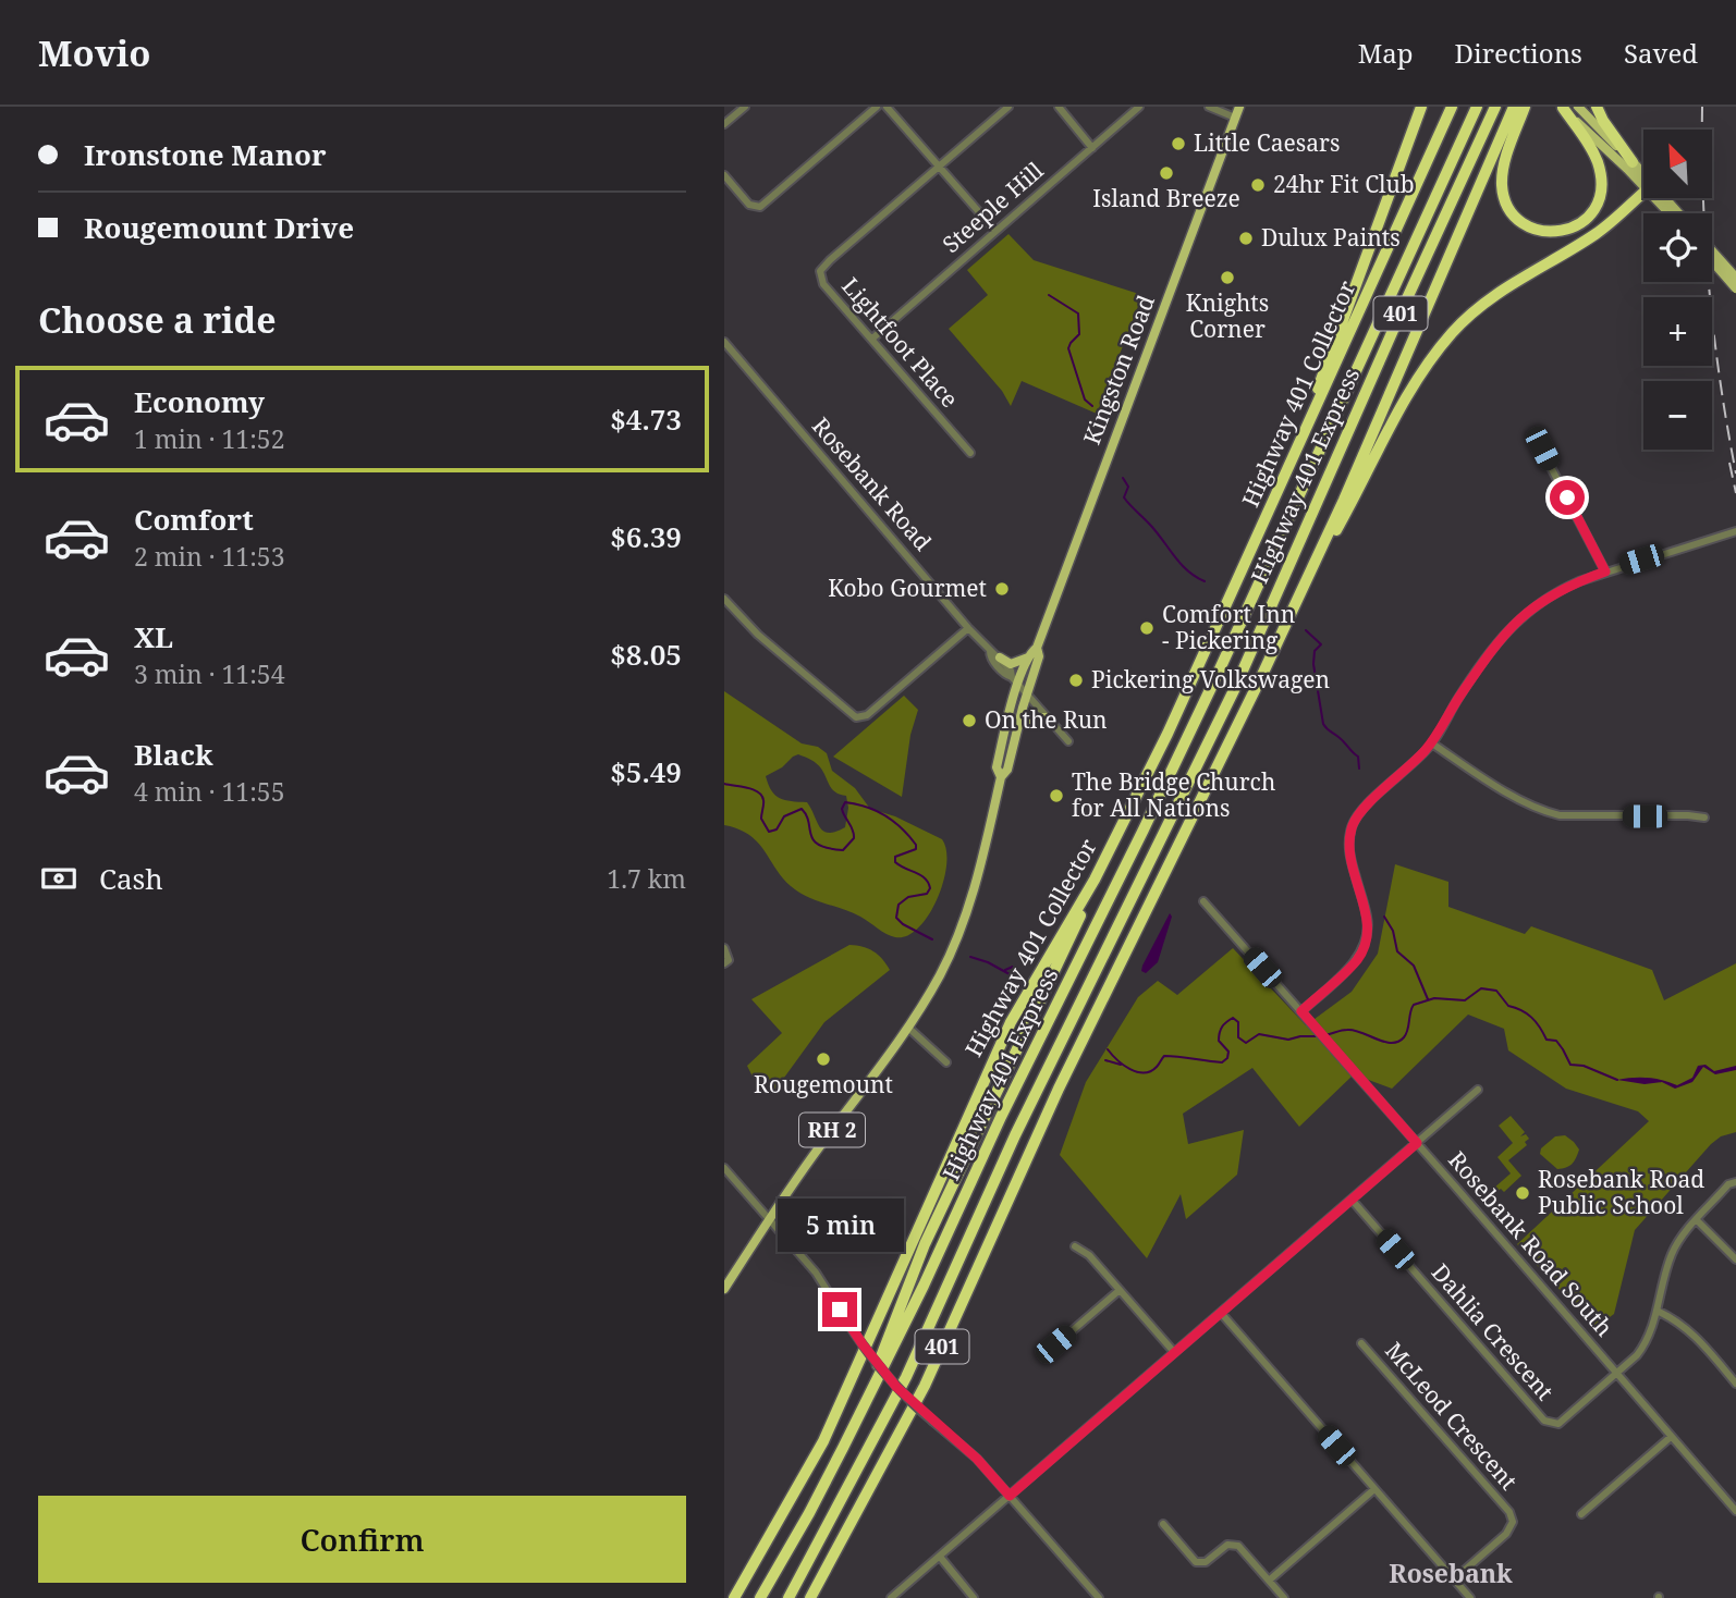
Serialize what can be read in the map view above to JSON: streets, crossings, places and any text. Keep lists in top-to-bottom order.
{
  "streets": {
    "highway": ["401", "Highway 401 Collector", "Highway 401 Express"],
    "main road": ["Kingston Road", "RH 2"],
    "street": [
      "Steeple Hill",
      "Lightfoot Place",
      "Rosebank Road",
      "Rosebank Road South",
      "Dahlia Crescent",
      "McLeod Crescent"
    ]
  },
  "crossings": [
    ["Steeple Hill", "Lightfoot Place"],
    ["Kingston Road", "Rosebank Road"],
    ["Rosebank Road South", "Dahlia Crescent"]
  ],
  "districts": ["Rosebank"],
  "places": [
    "Little Caesars",
    "Island Breeze",
    "24hr Fit Club",
    "Dulux Paints",
    "Knights Corner",
    "Kobo Gourmet",
    "Comfort Inn - Pickering",
    "Pickering Volkswagen",
    "On the Run",
    "The Bridge Church for All Nations",
    "Rougemount",
    "Rosebank Road Public School"
  ],
  "north": "top left",
  "page": {
    "header": "Movio",
    "nav": ["Map", "Directions", "Saved"],
    "banner": ["Ironstone Manor", "Rougemount Drive"],
    "map_buttons": ["+", "−"],
    "heading": "Choose a ride",
    "list": [
      {
        "name": "Economy",
        "note": "1 min · 11:52",
        "value": "$4.73"
      },
      {
        "name": "Comfort",
        "note": "2 min · 11:53",
        "value": "$6.39"
      },
      {
        "name": "XL",
        "note": "3 min · 11:54",
        "value": "$8.05"
      },
      {
        "name": "Black",
        "note": "4 min · 11:55",
        "value": "$5.49"
      }
    ],
    "pay": ["Cash", "1.7 km"],
    "bubble": "5 min",
    "buttons": "Confirm"
  }
}
